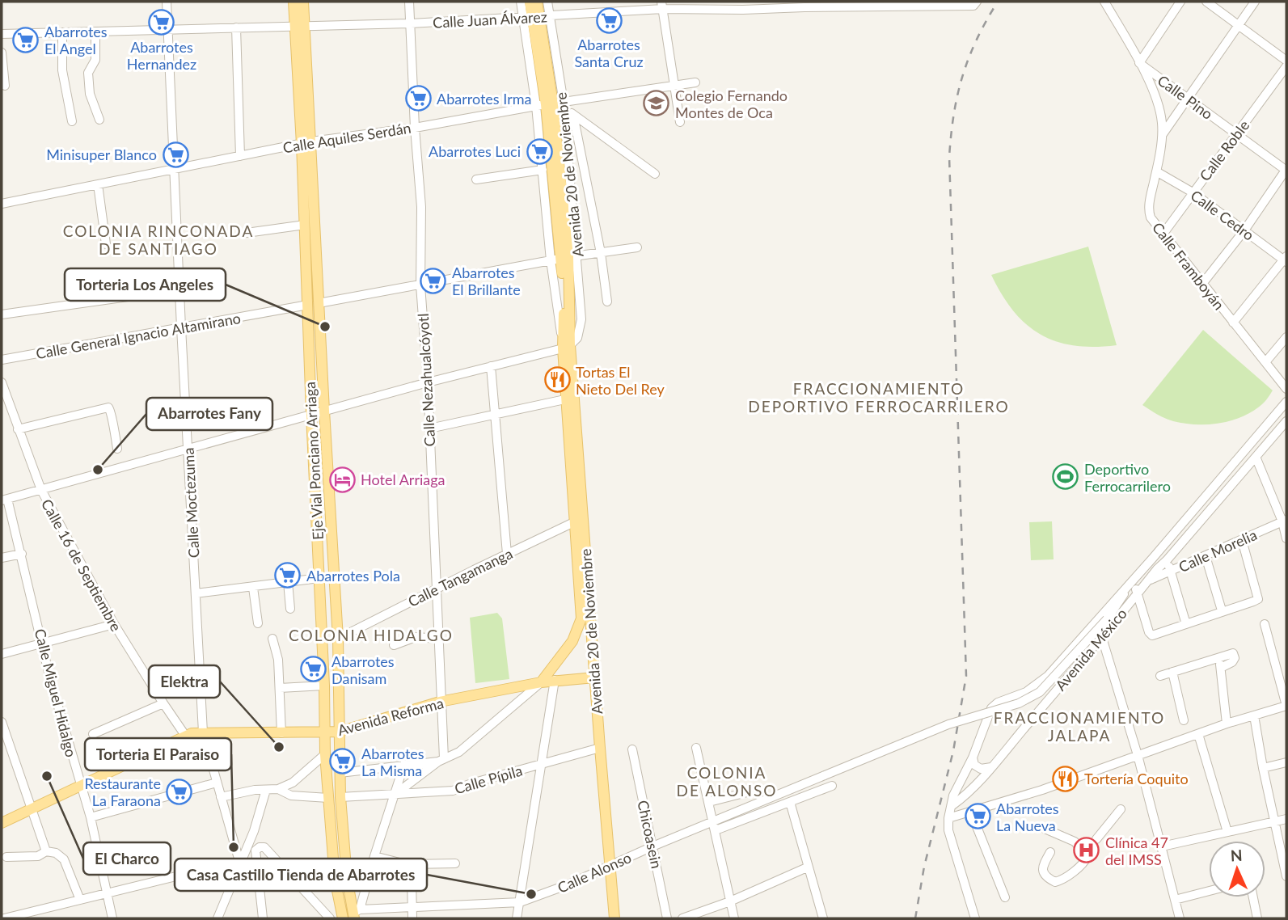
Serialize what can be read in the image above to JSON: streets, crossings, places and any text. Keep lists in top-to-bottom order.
{
  "streets": {
    "main road": ["Avenida 20 de Noviembre", "Eje Vial Ponciano Arriaga", "Avenida Reforma"],
    "street": [
      "Calle Juan Álvarez",
      "Calle Pino",
      "Calle Aquiles Serdán",
      "Calle Roble",
      "Calle Cedro",
      "Calle Framboyán",
      "Calle General Ignacio Altamirano",
      "Calle Nezahualcóyotl",
      "Calle Moctezuma",
      "Calle Morelia",
      "Calle 16 de Septiembre",
      "Calle Tangamanga",
      "Avenida México",
      "Calle Miguel Hidalgo",
      "Calle Pípila",
      "Chicoasein",
      "Calle Alonso"
    ]
  },
  "crossings": [
    ["Calle Juan Álvarez", "Avenida 20 de Noviembre"],
    ["Calle Juan Álvarez", "Calle Nezahualcóyotl"],
    ["Calle Juan Álvarez", "Eje Vial Ponciano Arriaga"],
    ["Calle Juan Álvarez", "Calle Moctezuma"],
    ["Calle Pino", "Calle Roble"],
    ["Calle Pino", "Calle Framboyán"],
    ["Calle Aquiles Serdán", "Avenida 20 de Noviembre"],
    ["Calle Aquiles Serdán", "Calle Nezahualcóyotl"],
    ["Calle Aquiles Serdán", "Eje Vial Ponciano Arriaga"],
    ["Calle Aquiles Serdán", "Calle Moctezuma"],
    ["Calle Roble", "Calle Cedro"],
    ["Calle Roble", "Calle Framboyán"],
    ["Avenida 20 de Noviembre", "Calle General Ignacio Altamirano"],
    ["Avenida 20 de Noviembre", "Calle Tangamanga"],
    ["Avenida 20 de Noviembre", "Avenida Reforma"],
    ["Avenida 20 de Noviembre", "Calle Pípila"],
    ["Avenida 20 de Noviembre", "Calle Alonso"],
    ["Calle Cedro", "Calle Framboyán"],
    ["Calle General Ignacio Altamirano", "Calle Nezahualcóyotl"],
    ["Calle General Ignacio Altamirano", "Eje Vial Ponciano Arriaga"],
    ["Calle General Ignacio Altamirano", "Calle Moctezuma"],
    ["Calle Nezahualcóyotl", "Calle Tangamanga"],
    ["Calle Nezahualcóyotl", "Avenida Reforma"],
    ["Eje Vial Ponciano Arriaga", "Calle Tangamanga"],
    ["Eje Vial Ponciano Arriaga", "Avenida Reforma"],
    ["Eje Vial Ponciano Arriaga", "Calle Pípila"],
    ["Eje Vial Ponciano Arriaga", "Calle Alonso"],
    ["Calle Moctezuma", "Avenida Reforma"],
    ["Calle Morelia", "Avenida México"],
    ["Calle 16 de Septiembre", "Avenida Reforma"],
    ["Avenida México", "Calle Alonso"],
    ["Calle Miguel Hidalgo", "Avenida Reforma"],
    ["Chicoasein", "Calle Alonso"]
  ],
  "districts": [
    "COLONIA RINCONADA DE SANTIAGO",
    "FRACCIONAMIENTO DEPORTIVO FERROCARRILERO",
    "COLONIA HIDALGO",
    "FRACCIONAMIENTO JALAPA",
    "COLONIA DE ALONSO"
  ],
  "places": {
    "supermarket": [
      "Abarrotes Santa Cruz",
      "Abarrotes Hernandez",
      "Abarrotes El Angel",
      "Abarrotes Irma",
      "Abarrotes Luci",
      "Minisuper Blanco",
      "Abarrotes El Brillante",
      "Abarrotes Pola",
      "Abarrotes Danisam",
      "Abarrotes La Misma",
      "Restaurante La Faraona",
      "Abarrotes La Nueva"
    ],
    "school or university": ["Colegio Fernando Montes de Oca"],
    "other": [
      "Torteria Los Angeles",
      "Abarrotes Fany",
      "Elektra",
      "El Charco",
      "Torteria El Paraiso",
      "Casa Castillo Tienda de Abarrotes"
    ],
    "restaurant": ["Tortas El Nieto Del Rey", "Tortería Coquito"],
    "sports": ["Deportivo Ferrocarrilero"],
    "hotel": ["Hotel Arriaga"],
    "hospital": ["Clínica 47 del IMSS"]
  },
  "north": "top"
}
